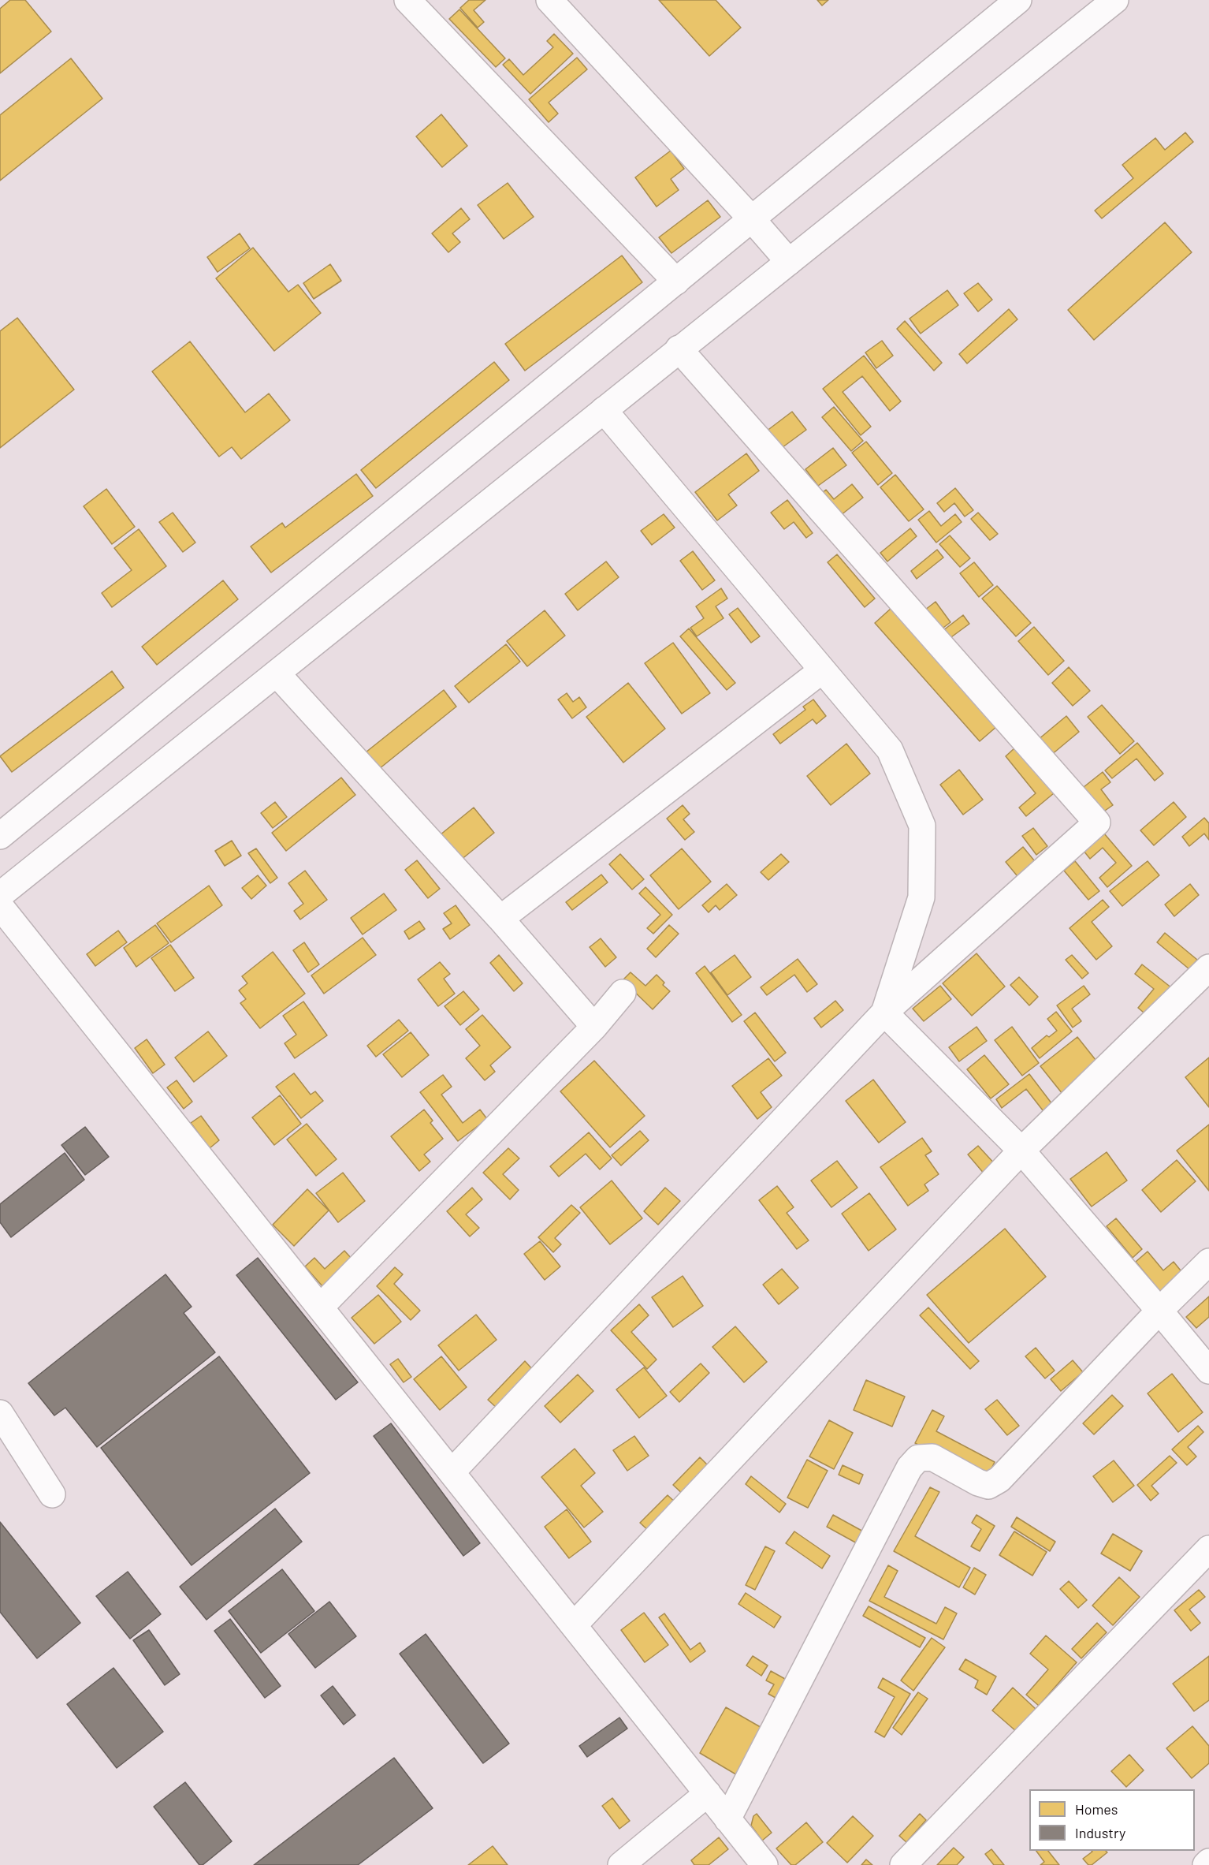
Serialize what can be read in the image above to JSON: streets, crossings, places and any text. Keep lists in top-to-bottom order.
{
  "legend": ["Homes", "Industry"]
}
